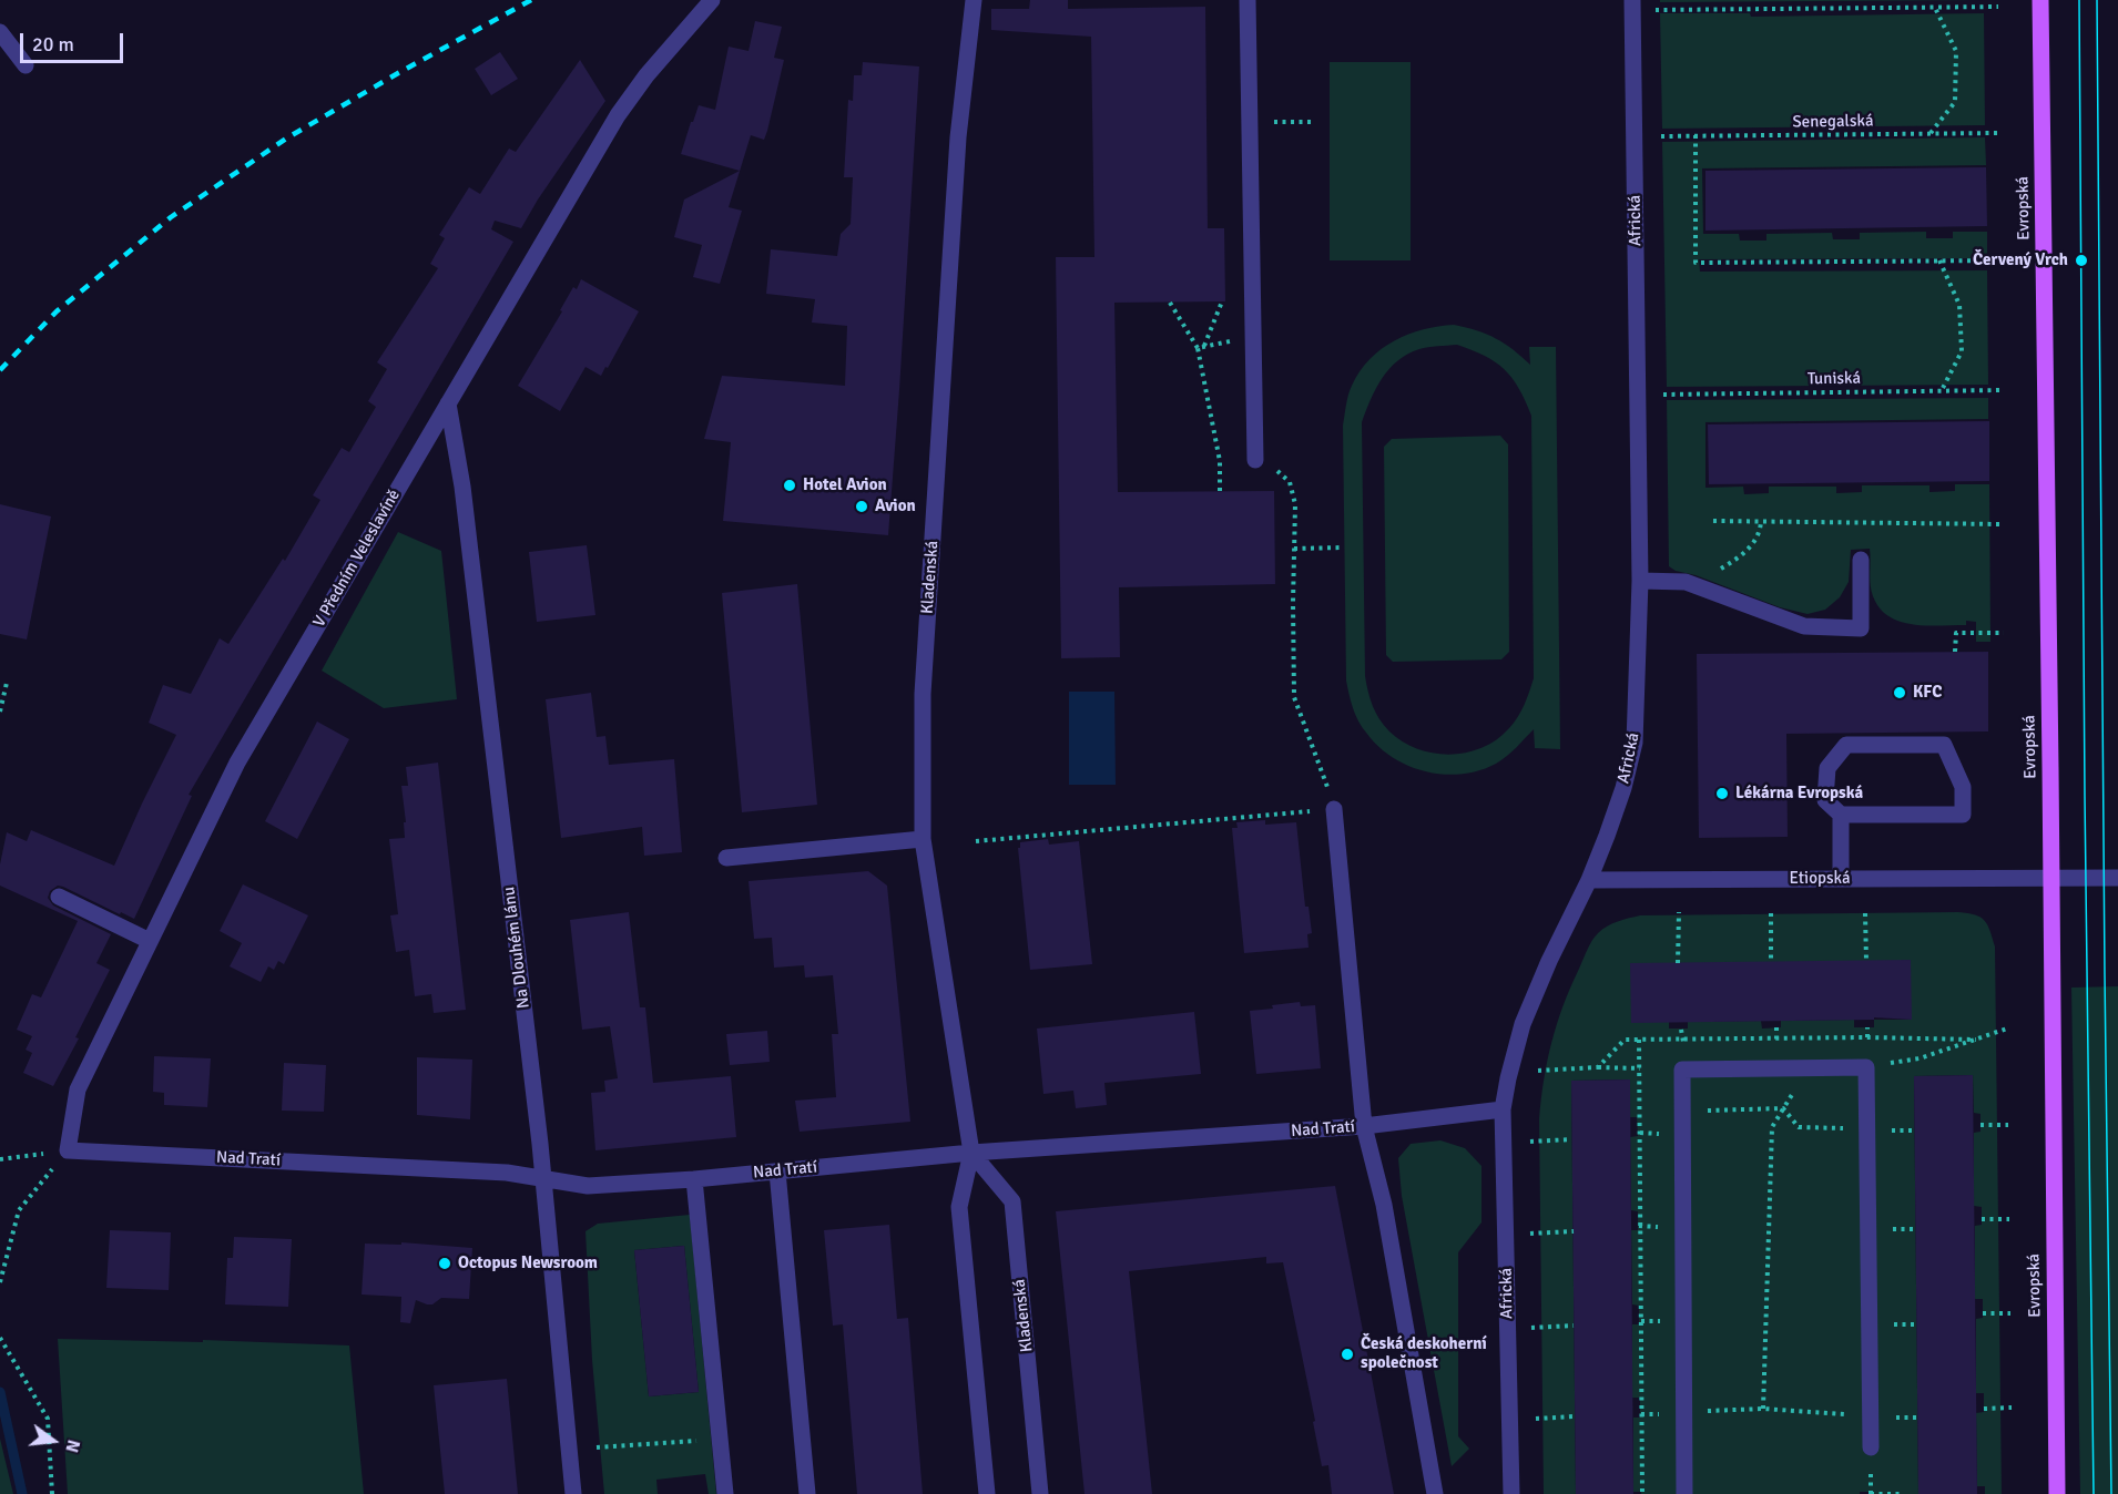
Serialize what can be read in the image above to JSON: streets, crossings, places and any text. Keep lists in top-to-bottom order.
{
  "streets": {
    "main road": ["Evropská"],
    "street": [
      "Africká",
      "V Předním Veleslavíně",
      "Kladenská",
      "Etiopská",
      "Na Dlouhém lánu",
      "Nad Tratí"
    ],
    "path": ["Senegalská", "Tuniská"]
  },
  "crossings": [
    ["Evropská", "Etiopská"],
    ["Africká", "Etiopská"],
    ["Africká", "Nad Tratí"],
    ["V Předním Veleslavíně", "Na Dlouhém lánu"],
    ["V Předním Veleslavíně", "Nad Tratí"],
    ["Kladenská", "Nad Tratí"],
    ["Na Dlouhém lánu", "Nad Tratí"]
  ],
  "places": [
    "Červený Vrch",
    "Hotel Avion",
    "Avion",
    "KFC",
    "Lékárna Evropská",
    "Octopus Newsroom",
    "Česká deskoherní společnost"
  ],
  "scale_bar": "20 m",
  "north": "right"
}
